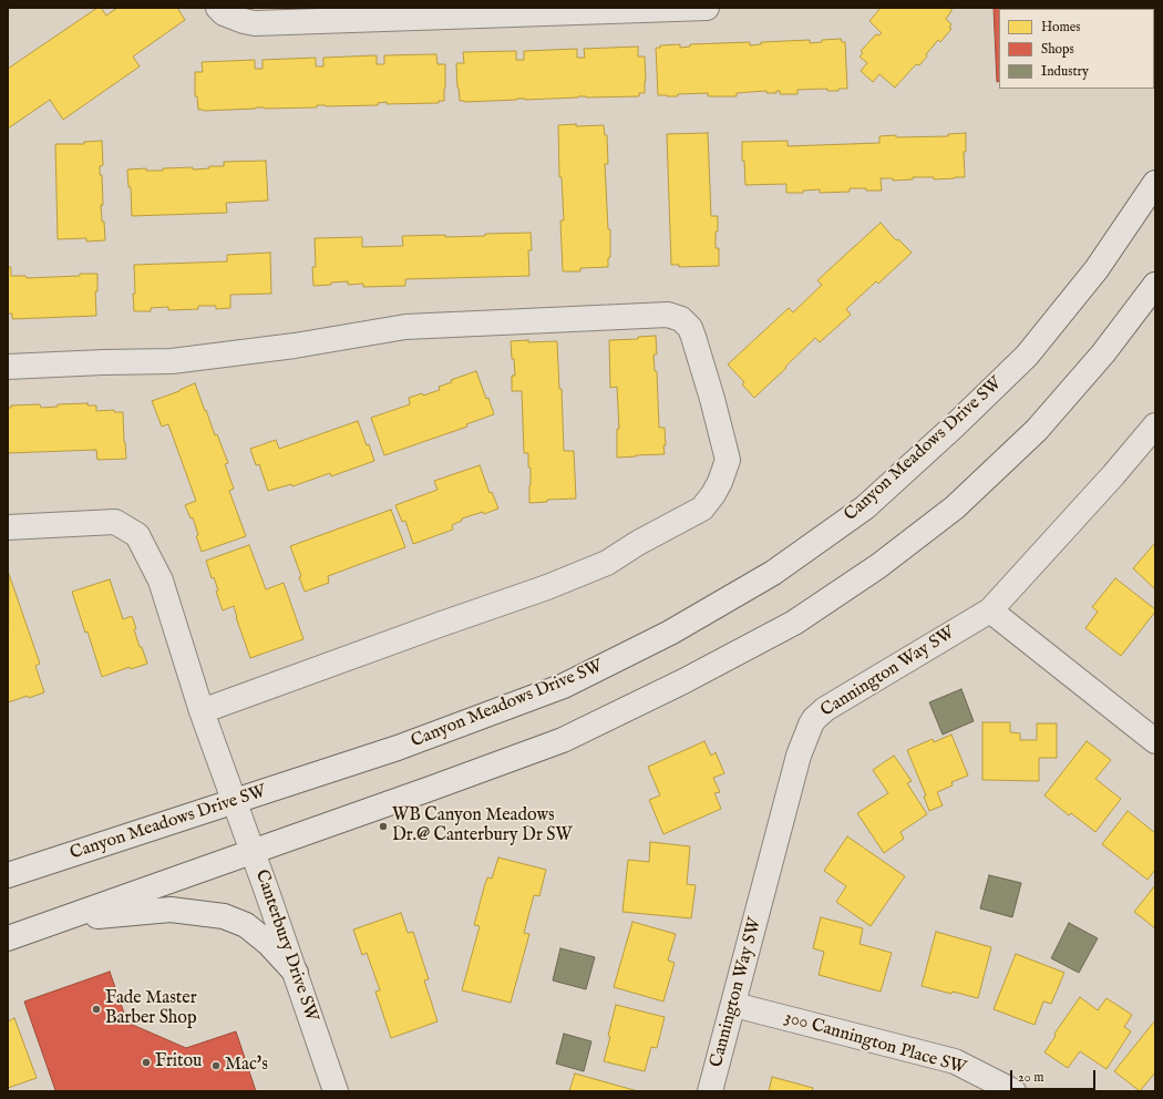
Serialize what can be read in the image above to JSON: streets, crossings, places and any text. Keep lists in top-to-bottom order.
{
  "streets": {
    "street": [
      "Canyon Meadows Drive SW",
      "Cannington Way SW",
      "Canterbury Drive SW",
      "300 Cannington Place SW"
    ]
  },
  "crossings": [
    ["Canyon Meadows Drive SW", "Canterbury Drive SW"],
    ["Cannington Way SW", "300 Cannington Place SW"]
  ],
  "places": [
    "WB Canyon Meadows Dr.@ Canterbury Dr SW",
    "Fade Master Barber Shop",
    "Fritou",
    "Mac's"
  ],
  "legend": ["Homes", "Shops", "Industry"],
  "scale_bar": "20 m"
}
